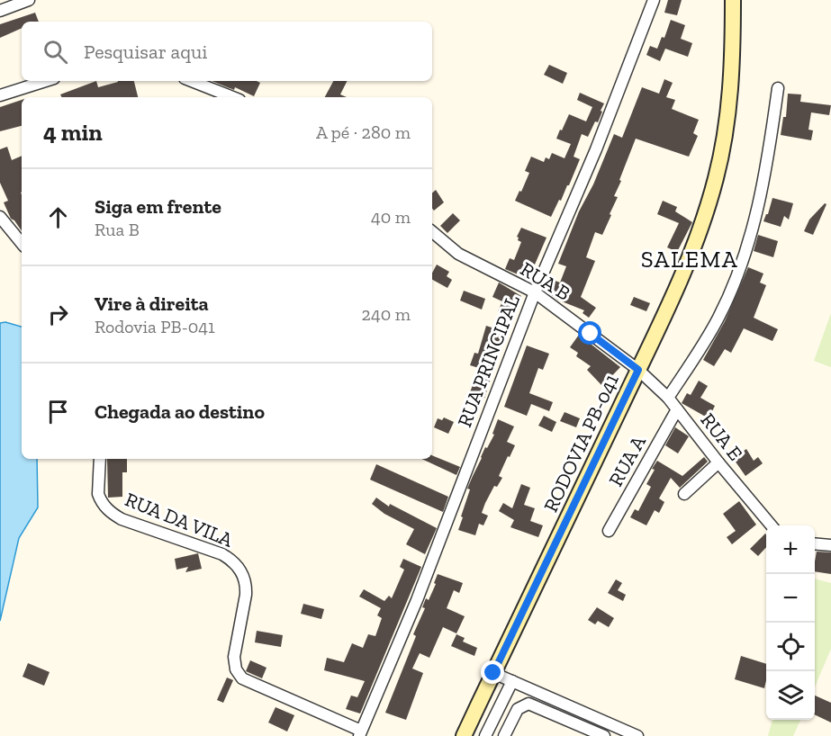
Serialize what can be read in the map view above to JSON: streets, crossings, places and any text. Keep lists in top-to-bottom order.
{
  "streets": {
    "main road": ["RODOVIA PB-041"],
    "street": [
      "RUA B",
      "RUA PRINCIPAL",
      "RUA E",
      "RUA A",
      "RUA DA VILA"
    ]
  },
  "crossings": [
    ["RUA B", "RUA PRINCIPAL"],
    ["RUA B", "RUA E"],
    ["RUA B", "RODOVIA PB-041"],
    ["RUA PRINCIPAL", "RUA DA VILA"],
    ["RUA E", "RODOVIA PB-041"],
    ["RUA E", "RUA A"]
  ],
  "districts": ["SALEMA"],
  "page": {
    "search": "Pesquisar aqui",
    "heading": ["4 min", "A pé · 280 m"],
    "list": [
      ["Siga em frente", "Rua B", "40 m"],
      ["Vire à direita", "Rodovia PB-041", "240 m"],
      "Chegada ao destino"
    ],
    "map_buttons": ["+", "−"]
  }
}
